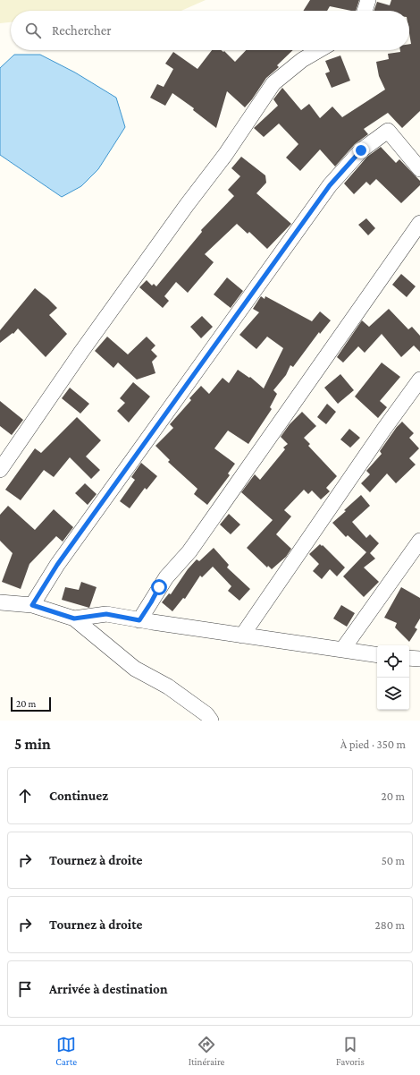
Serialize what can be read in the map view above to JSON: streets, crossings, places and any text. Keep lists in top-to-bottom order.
{
  "scale_bar": "20 m",
  "page": {
    "search": "Rechercher",
    "scale": "20 m",
    "heading": ["5 min", "À pied · 350 m"],
    "list": [
      ["Continuez", "20 m"],
      ["Tournez à droite", "50 m"],
      ["Tournez à droite", "280 m"],
      "Arrivée à destination"
    ],
    "nav": ["Carte", "Itinéraire", "Favoris"]
  }
}
